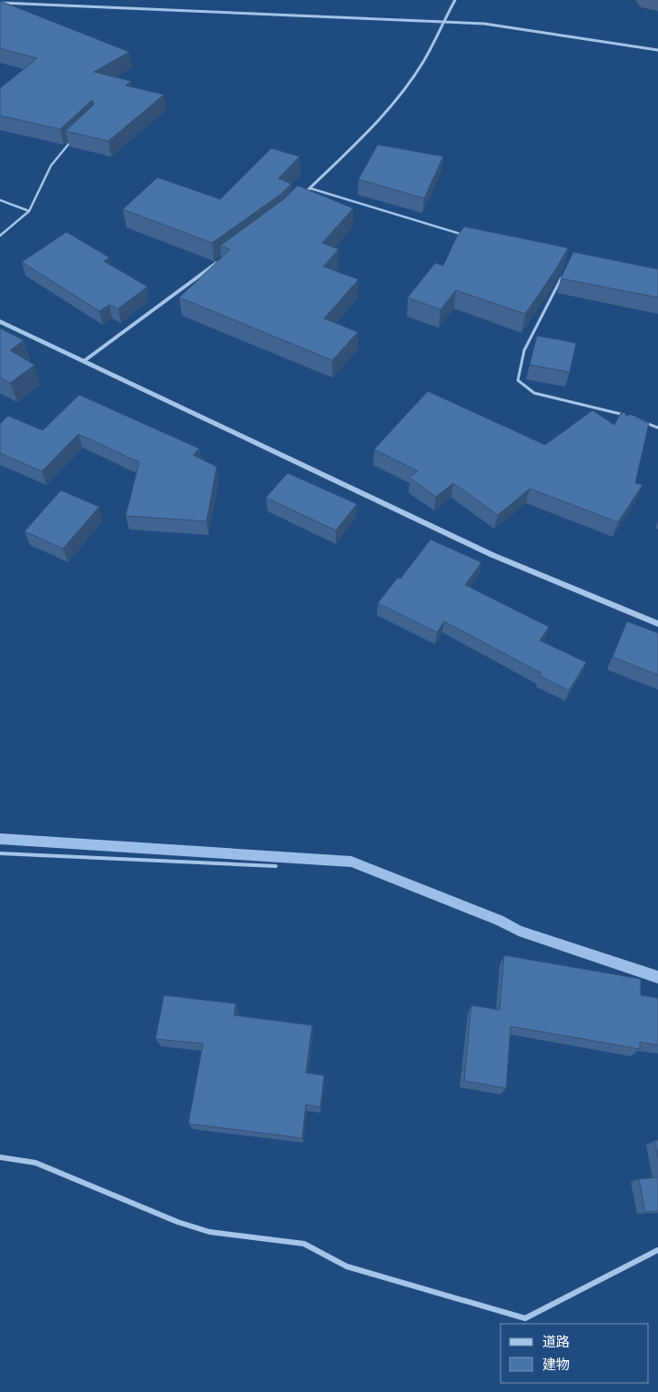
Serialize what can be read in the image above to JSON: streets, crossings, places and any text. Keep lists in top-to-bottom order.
{
  "legend": ["道路", "建物"]
}
